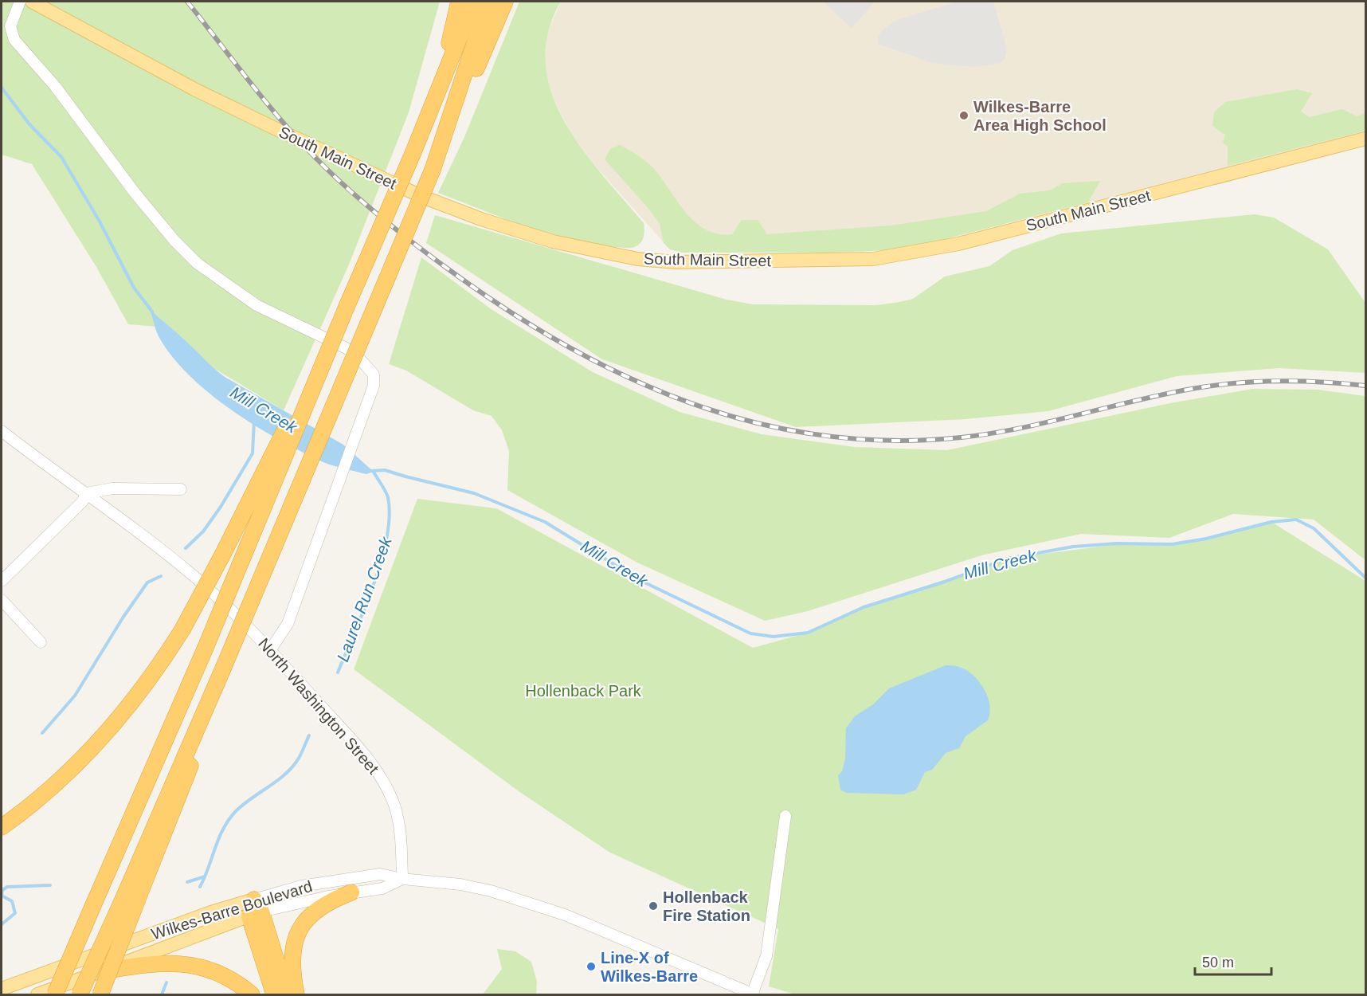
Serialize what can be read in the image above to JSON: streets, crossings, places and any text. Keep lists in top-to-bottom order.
{
  "streets": {
    "main road": ["South Main Street", "Wilkes-Barre Boulevard"],
    "street": ["North Washington Street"]
  },
  "crossings": [
    ["North Washington Street", "Wilkes-Barre Boulevard"]
  ],
  "water": ["Mill Creek", "Laurel Run Creek"],
  "parks": ["Hollenback Park"],
  "places": ["Wilkes-Barre Area High School", "Hollenback Fire Station", "Line-X of Wilkes-Barre"],
  "scale_bar": "50 m"
}
